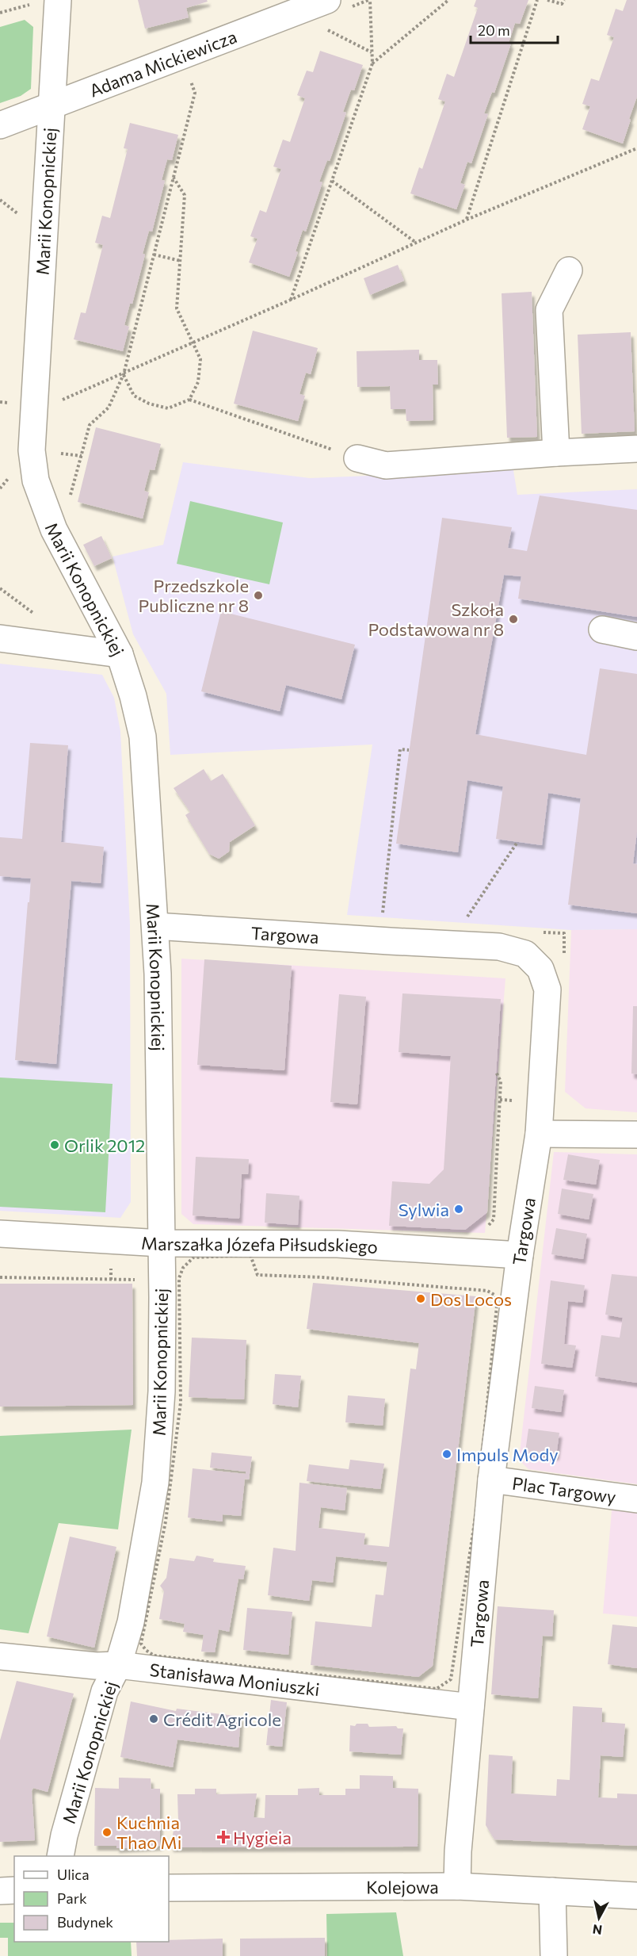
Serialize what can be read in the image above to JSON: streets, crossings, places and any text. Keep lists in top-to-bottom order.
{
  "streets": {
    "street": [
      "Adama Mickiewicza",
      "Marii Konopnickiej",
      "Targowa",
      "Marszałka Józefa Piłsudskiego",
      "Plac Targowy",
      "Stanisława Moniuszki",
      "Kolejowa"
    ]
  },
  "crossings": [
    ["Adama Mickiewicza", "Marii Konopnickiej"],
    ["Marii Konopnickiej", "Targowa"],
    ["Marii Konopnickiej", "Marszałka Józefa Piłsudskiego"],
    ["Marii Konopnickiej", "Stanisława Moniuszki"],
    ["Targowa", "Marszałka Józefa Piłsudskiego"],
    ["Targowa", "Plac Targowy"],
    ["Targowa", "Stanisława Moniuszki"],
    ["Targowa", "Kolejowa"]
  ],
  "places": {
    "other": [
      "Przedszkole Publiczne nr 8",
      "Szkoła Podstawowa nr 8",
      "Orlik 2012",
      "Sylwia",
      "Dos Locos",
      "Impuls Mody",
      "Crédit Agricole",
      "Kuchnia Thao Mi"
    ],
    "health": ["Hygieia"]
  },
  "legend": ["Ulica", "Park", "Budynek"],
  "scale_bar": "20 m",
  "north": "bottom"
}
